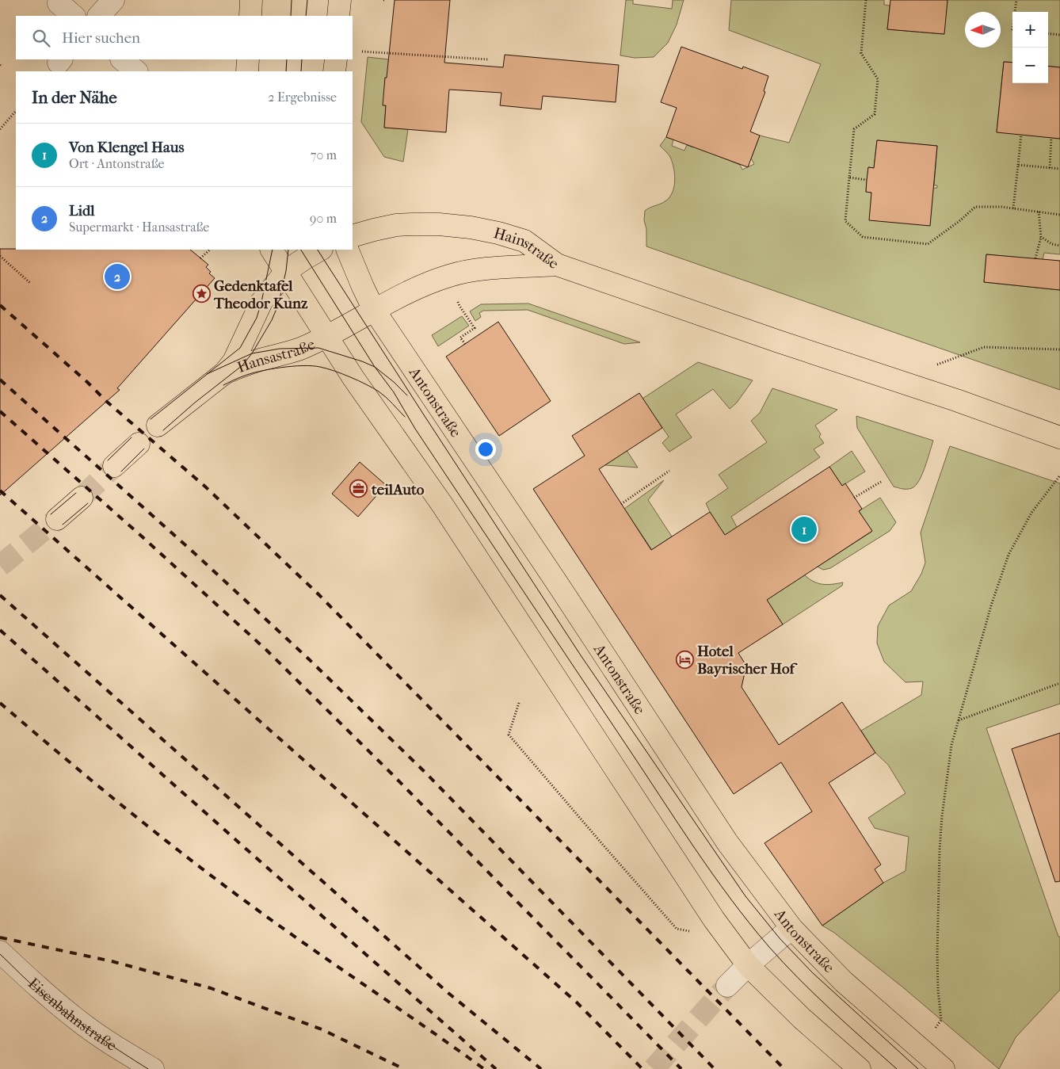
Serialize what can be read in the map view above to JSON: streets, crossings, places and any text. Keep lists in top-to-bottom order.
{
  "streets": {
    "main road": ["Hainstraße", "Hansastraße", "Antonstraße"],
    "street": ["Eisenbahnstraße"]
  },
  "crossings": [
    ["Hainstraße", "Hansastraße"],
    ["Hainstraße", "Antonstraße"]
  ],
  "places": {
    "place": ["Gedenktafel Theodor Kunz"],
    "office": ["teilAuto"],
    "hotel": ["Hotel Bayrischer Hof"]
  },
  "north": "left",
  "page": {
    "map_buttons": ["+", "−"],
    "search": "Hier suchen",
    "heading": ["In der Nähe", "2 Ergebnisse"],
    "list": [
      {
        "mark": "1",
        "name": "Von Klengel Haus",
        "note": "Ort · Antonstraße",
        "value": "70 m"
      },
      {
        "mark": "2",
        "name": "Lidl",
        "note": "Supermarkt · Hansastraße",
        "value": "90 m"
      }
    ],
    "pins": ["2", "1"]
  }
}
